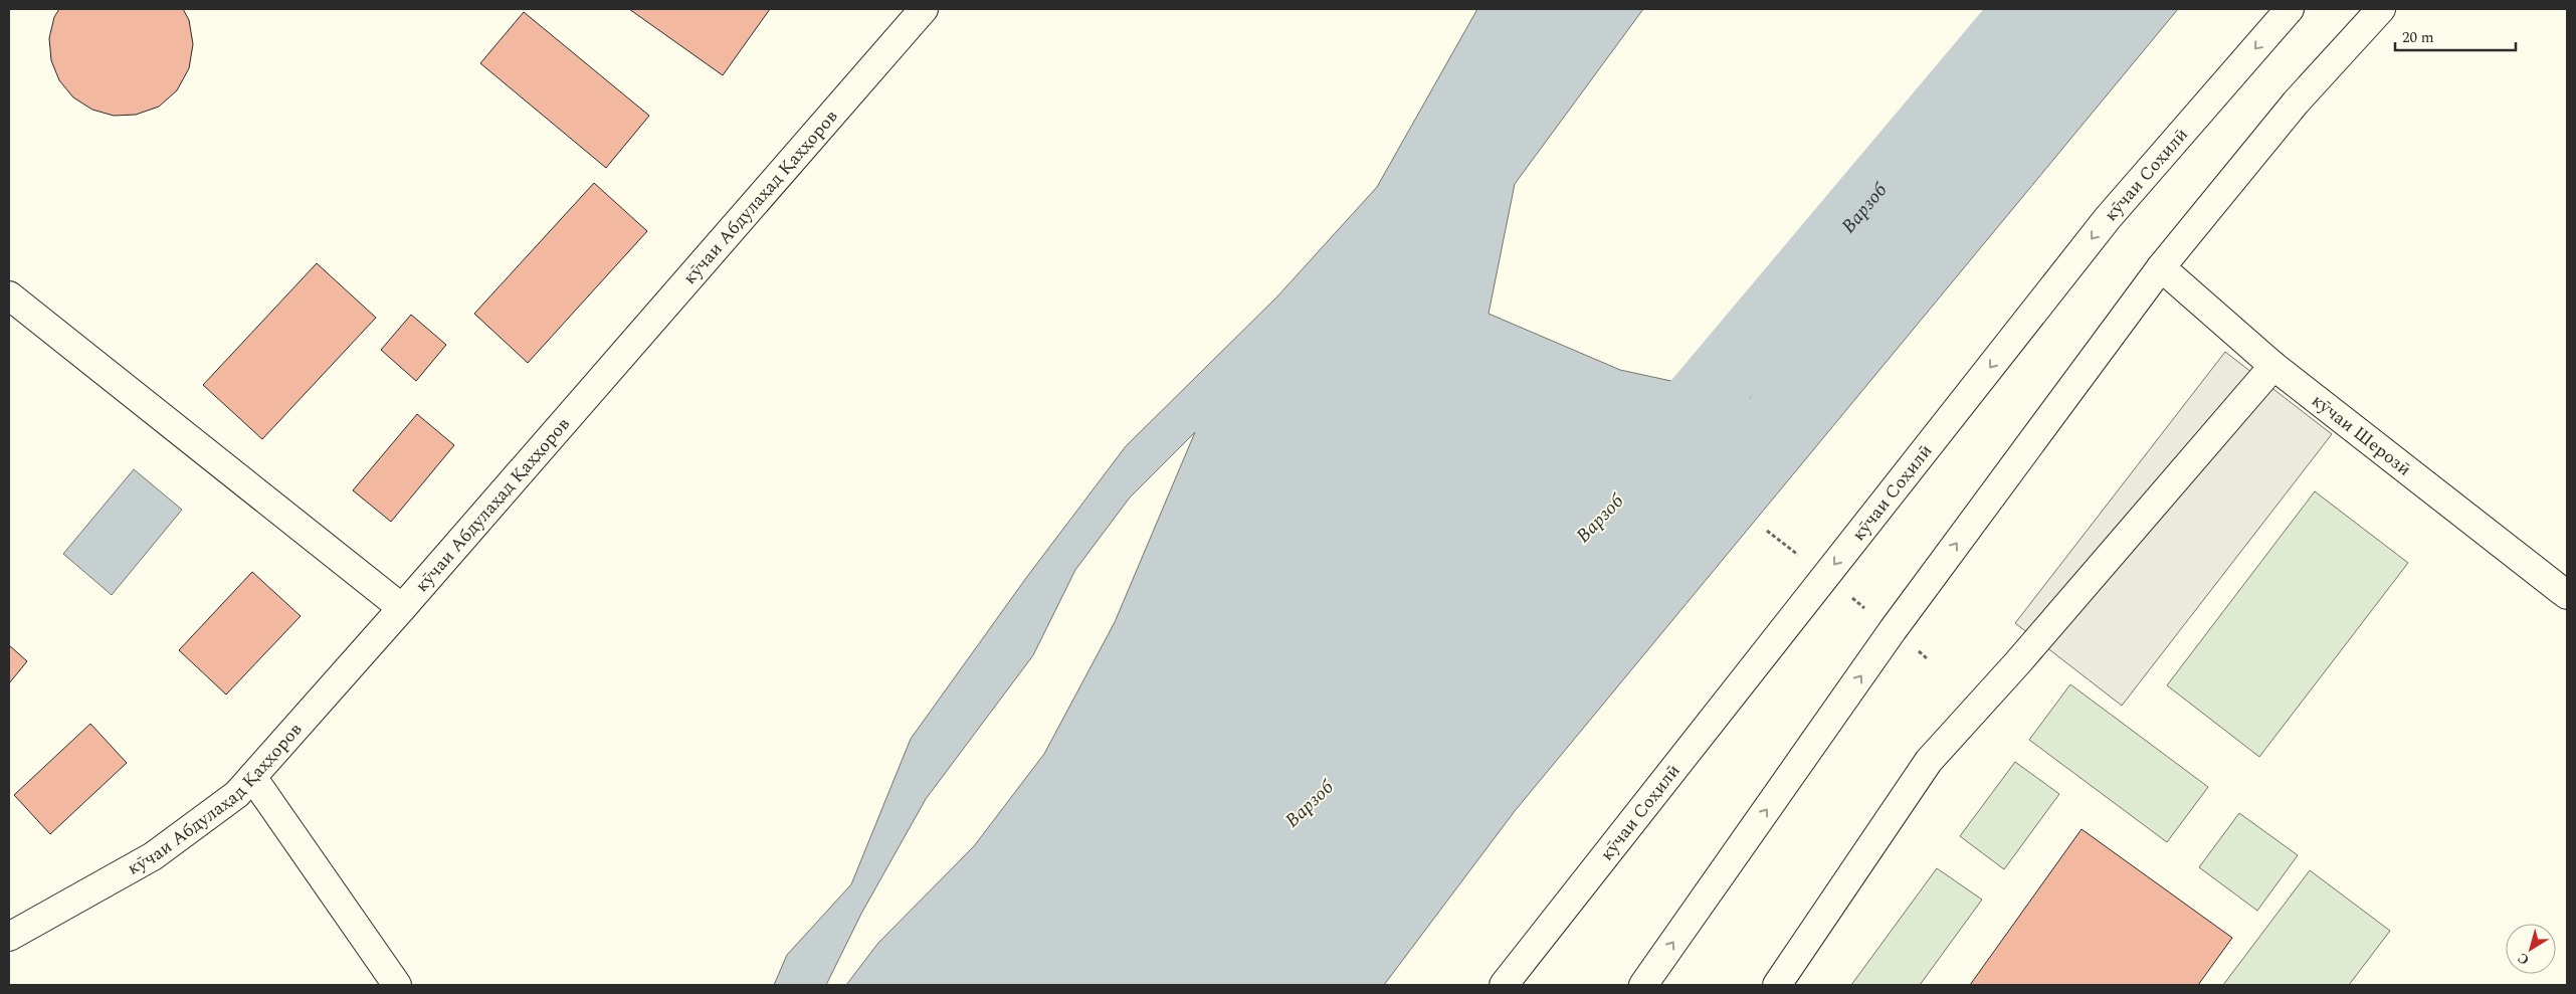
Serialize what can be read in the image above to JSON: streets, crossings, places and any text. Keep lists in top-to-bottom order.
{
  "streets": {
    "main road": ["кӯчаи Соҳилӣ", "кӯчаи Абдулаҳад Қаҳҳоров", "кӯчаи Шерозӣ"]
  },
  "water": ["Варзоб"],
  "scale_bar": "20 m",
  "north": "bottom left"
}
